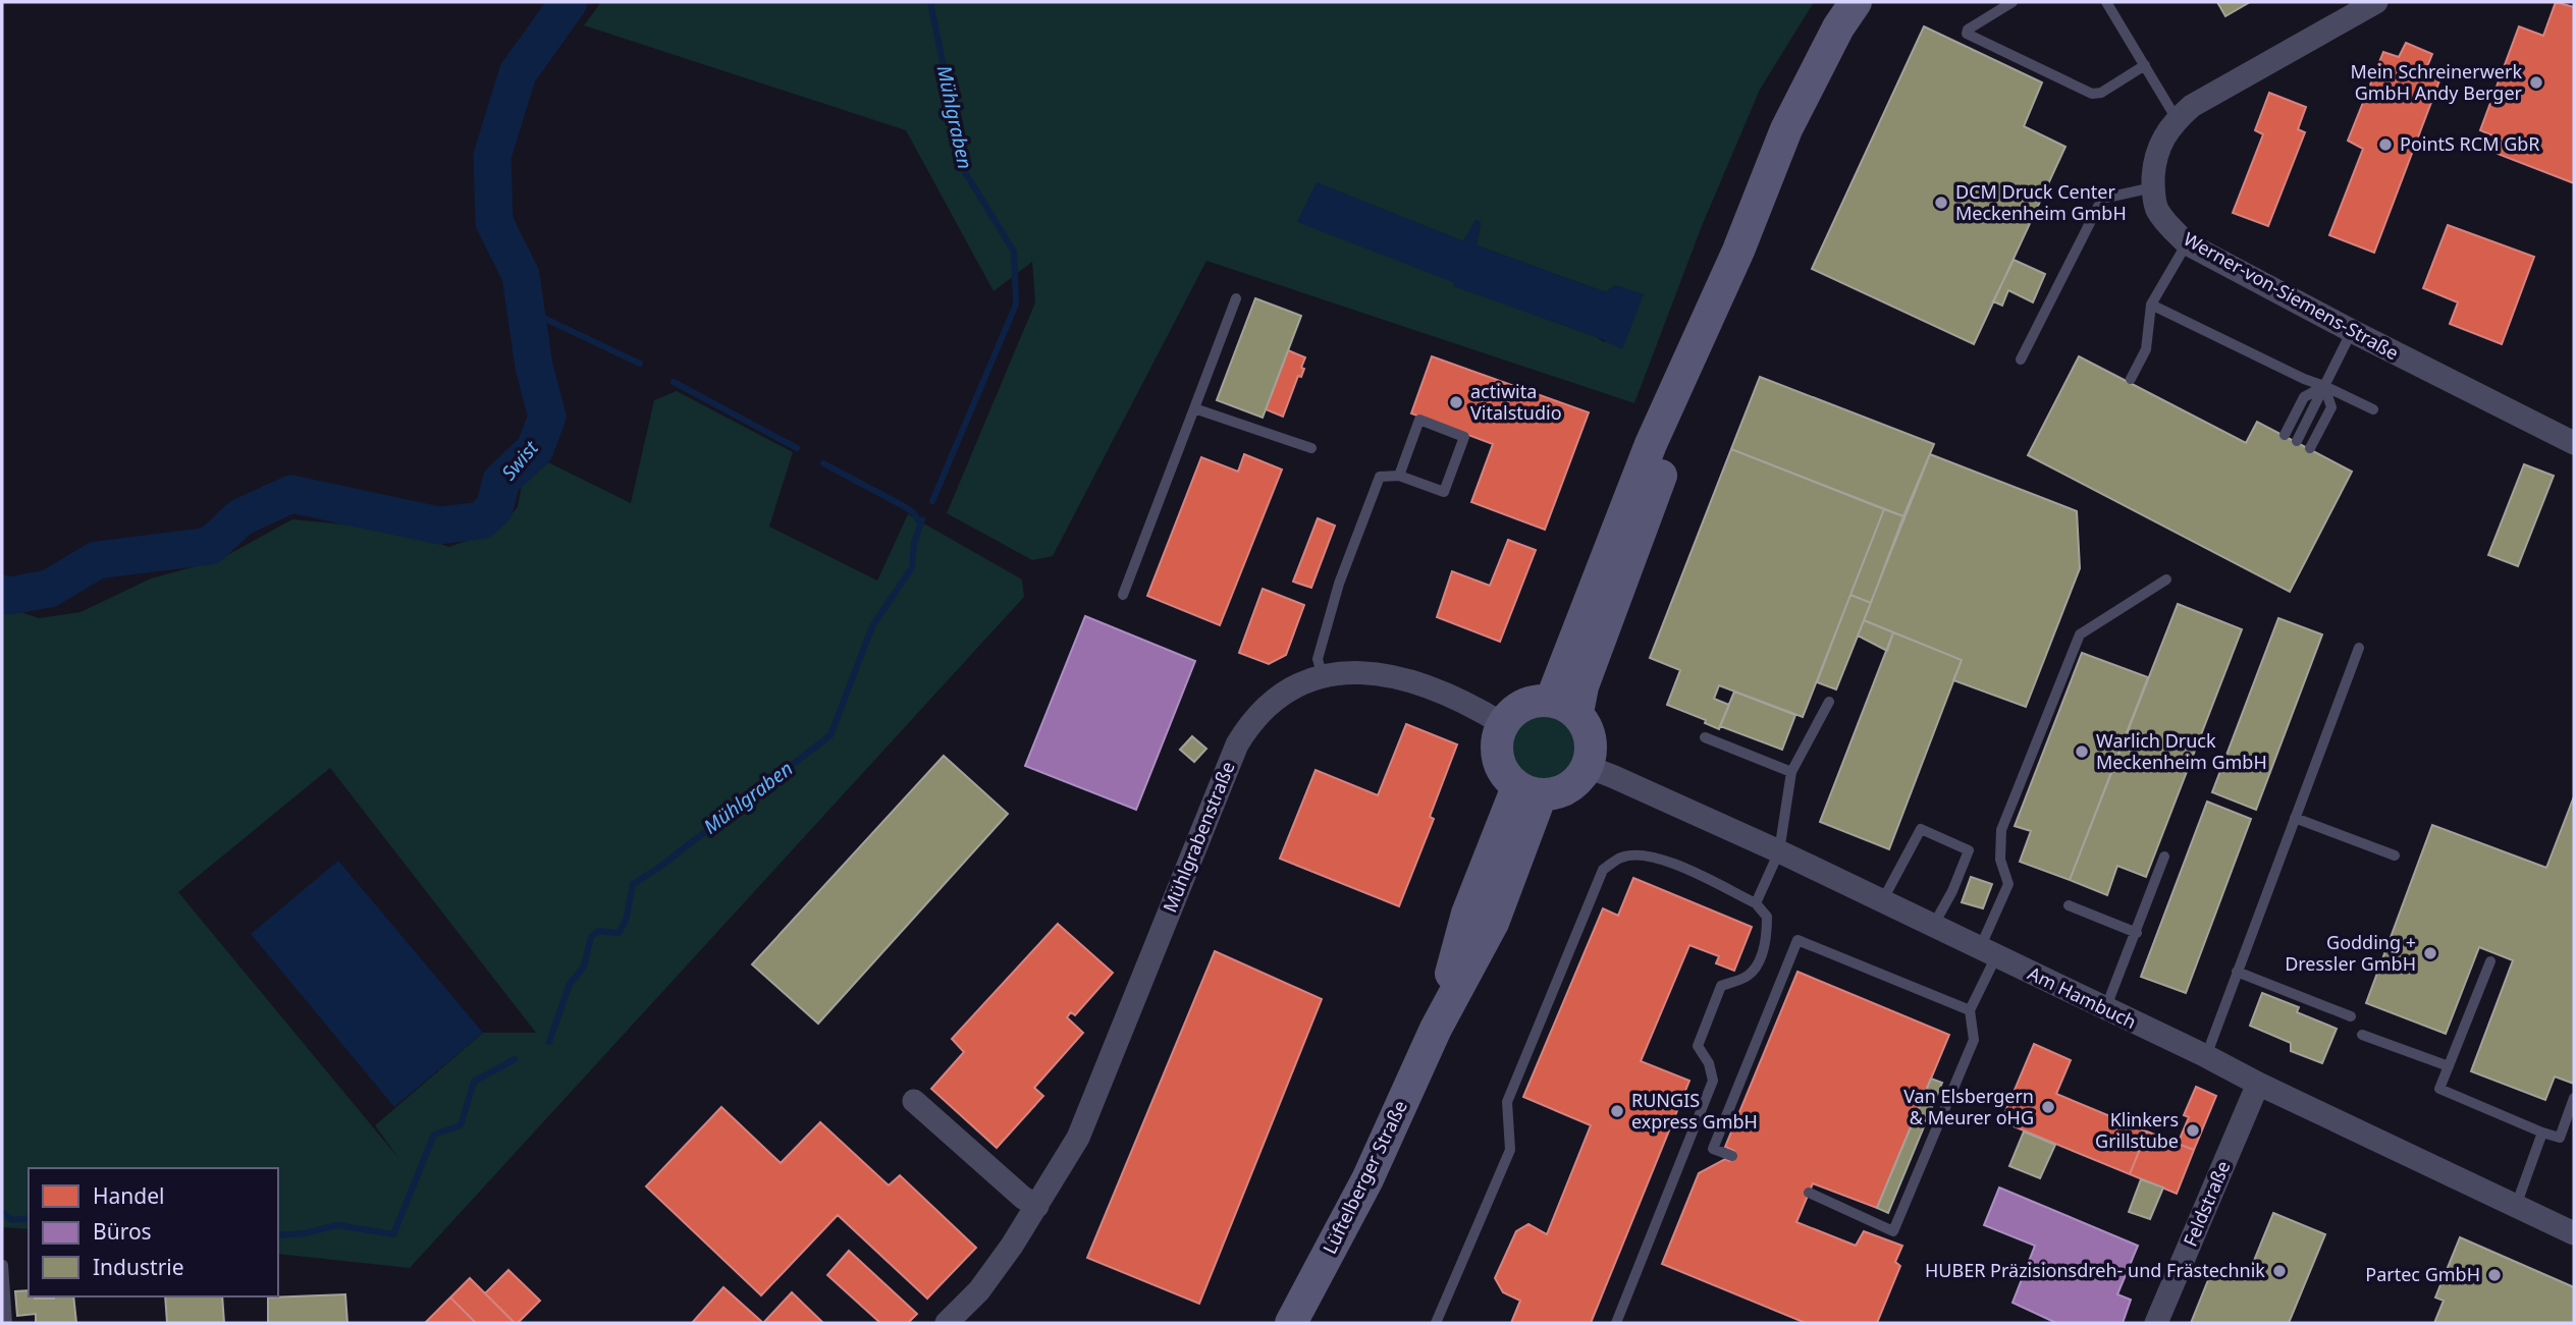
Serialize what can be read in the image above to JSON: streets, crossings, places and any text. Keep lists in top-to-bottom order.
{
  "streets": {
    "main road": ["Lüftelberger Straße"],
    "street": [
      "Werner-von-Siemens-Straße",
      "Mühlgrabenstraße",
      "Am Hambuch",
      "Feldstraße"
    ]
  },
  "crossings": [
    ["Mühlgrabenstraße", "Am Hambuch"],
    ["Mühlgrabenstraße", "Lüftelberger Straße"],
    ["Am Hambuch", "Lüftelberger Straße"],
    ["Am Hambuch", "Feldstraße"]
  ],
  "water": ["Mühlgraben", "Swist"],
  "places": [
    "Mein Schreinerwerk GmbH Andy Berger",
    "PointS RCM GbR",
    "DCM Druck Center Meckenheim GmbH",
    "actiwita Vitalstudio",
    "Warlich Druck Meckenheim GmbH",
    "Godding + Dressler GmbH",
    "Van Elsbergern & Meurer oHG",
    "RUNGIS express GmbH",
    "Klinkers Grillstube",
    "HUBER Präzisionsdreh- und Frästechnik",
    "Partec GmbH"
  ],
  "legend": ["Handel", "Büros", "Industrie"]
}
